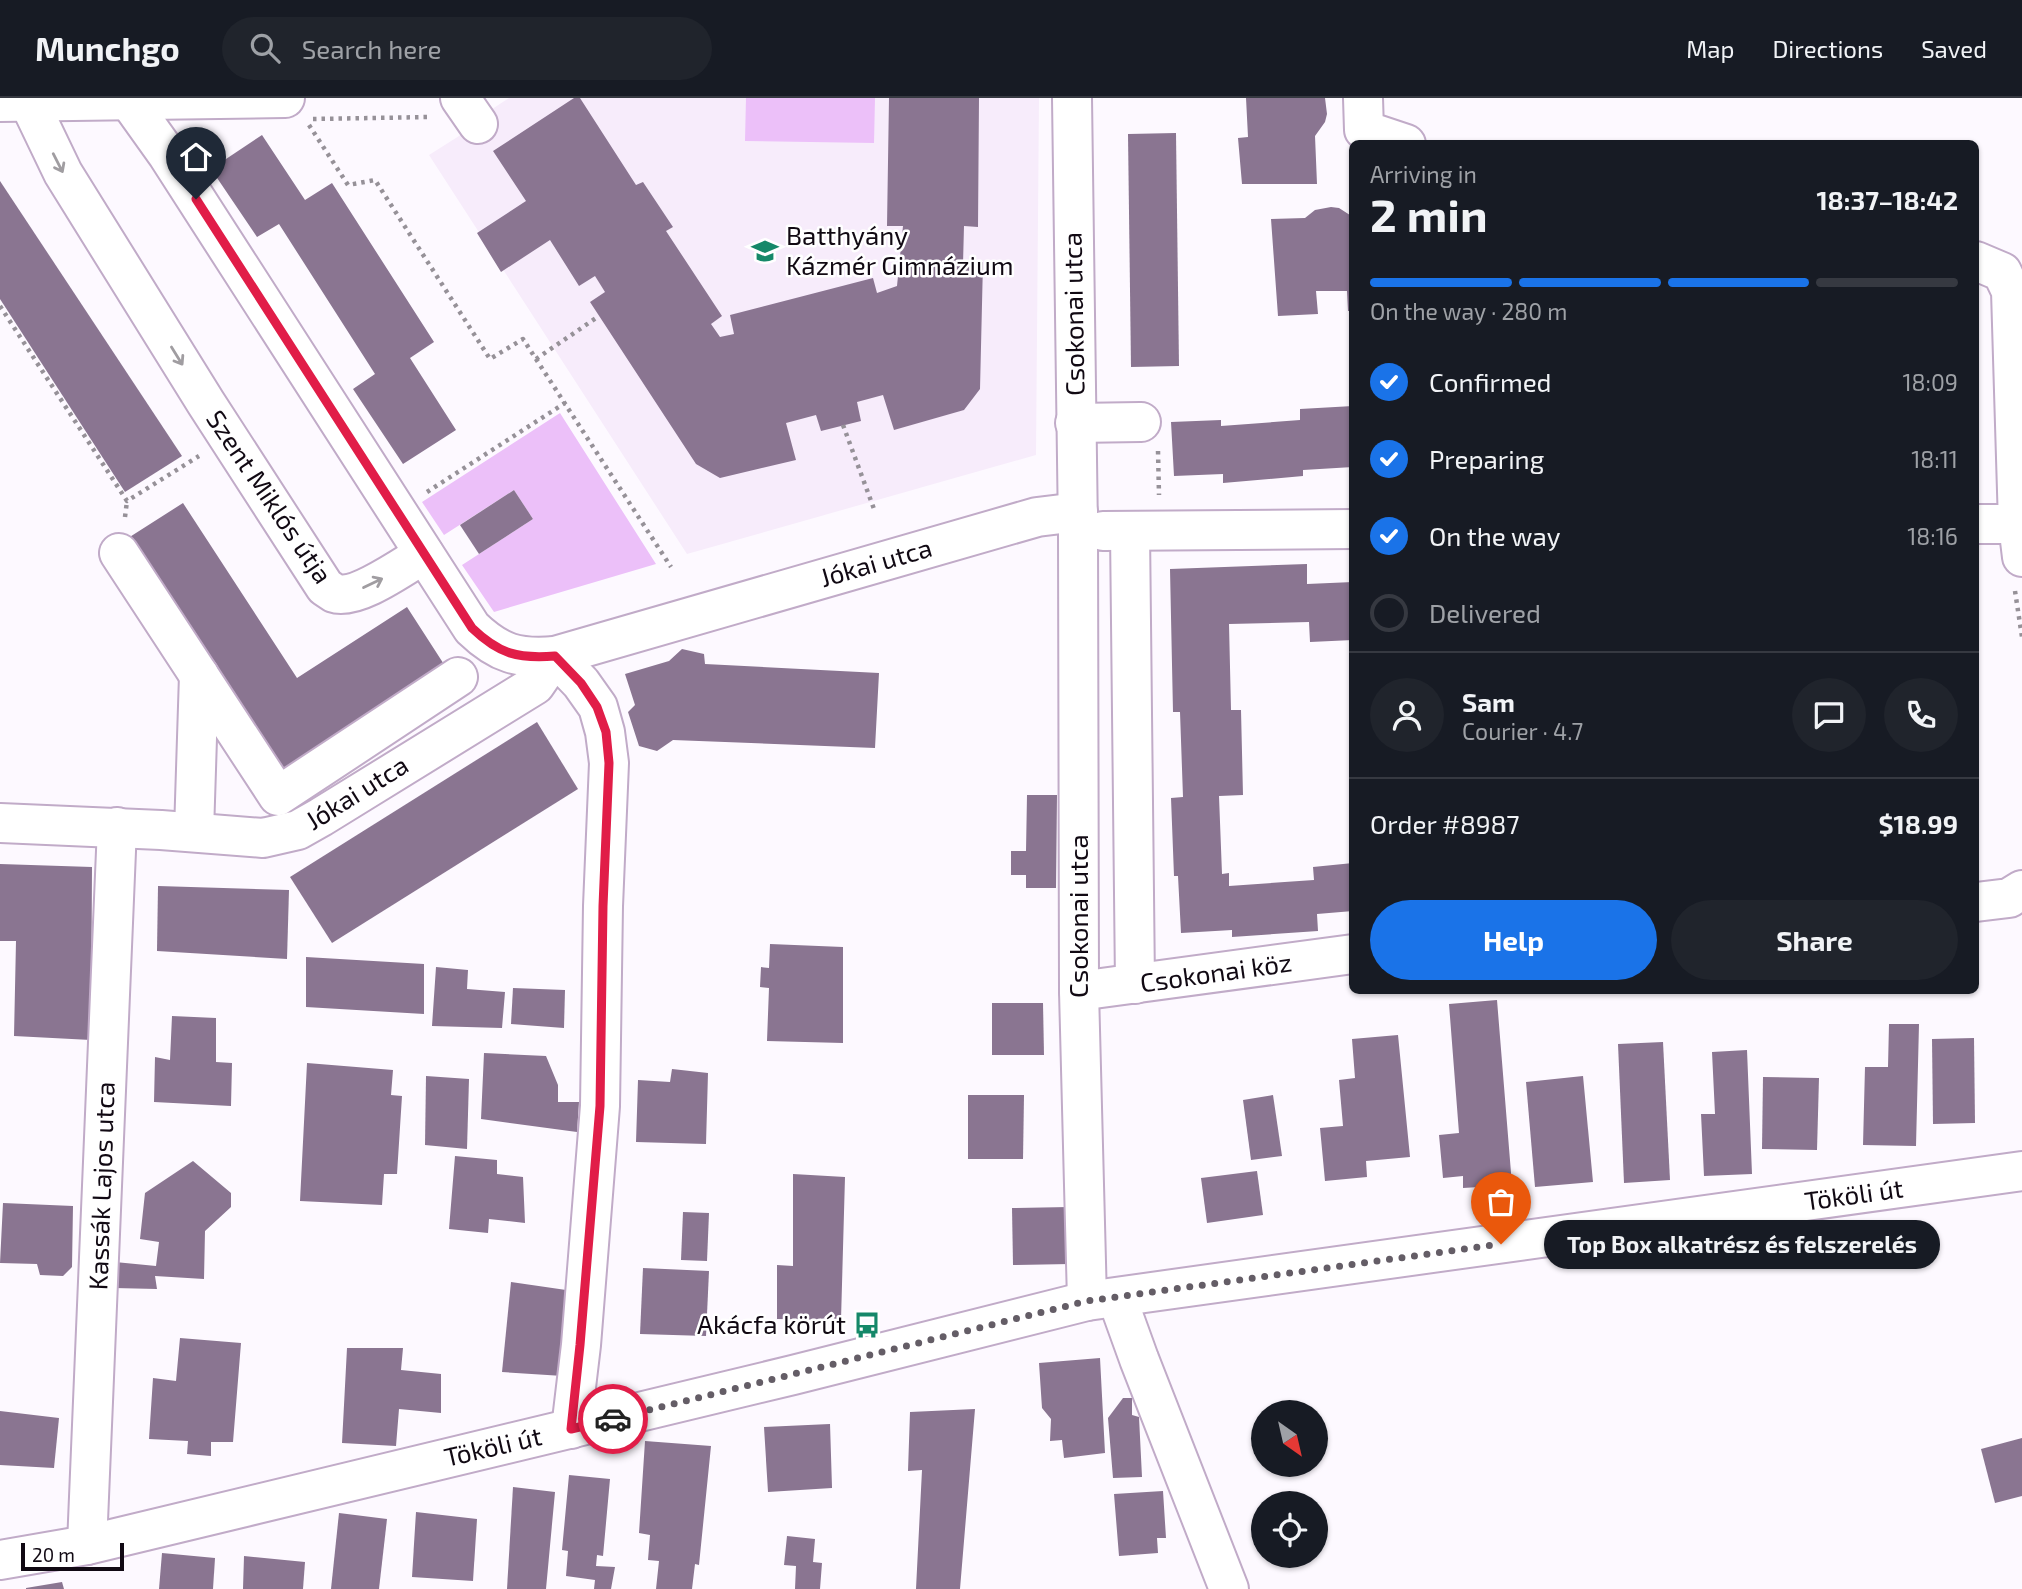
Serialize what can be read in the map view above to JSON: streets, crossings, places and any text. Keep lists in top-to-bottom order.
{
  "streets": {
    "street": [
      "Csokonai utca",
      "Szent Miklós útja",
      "Jókai utca",
      "Csokonai köz",
      "Kassák Lajos utca",
      "Tököli út"
    ]
  },
  "crossings": [
    ["Csokonai utca", "Jókai utca"],
    ["Csokonai utca", "Csokonai köz"],
    ["Csokonai utca", "Tököli út"],
    ["Szent Miklós útja", "Jókai utca"],
    ["Jókai utca", "Kassák Lajos utca"],
    ["Kassák Lajos utca", "Tököli út"]
  ],
  "places": {
    "school or university": ["Batthyány Kázmér Gimnázium"],
    "other": ["Top Box alkatrész és felszerelés"],
    "bus stop": ["Akácfa körút"]
  },
  "scale_bar": "20 m",
  "north": "bottom right",
  "page": {
    "header": "Munchgo",
    "search": "Search here",
    "nav": ["Map", "Directions", "Saved"],
    "heading": ["2 min", "Arriving in", "18:37–18:42"],
    "panel": [
      "Sam",
      "Courier · 4.7",
      "Order #8987",
      "$18.99"
    ],
    "bar": "On the way · 280 m",
    "list": [
      ["Confirmed", "18:09"],
      ["Preparing", "18:11"],
      ["On the way", "18:16"],
      "Delivered"
    ],
    "buttons": ["Help", "Share"],
    "bubble": "Top Box alkatrész és felszerelés",
    "scale": "20 m"
  }
}
